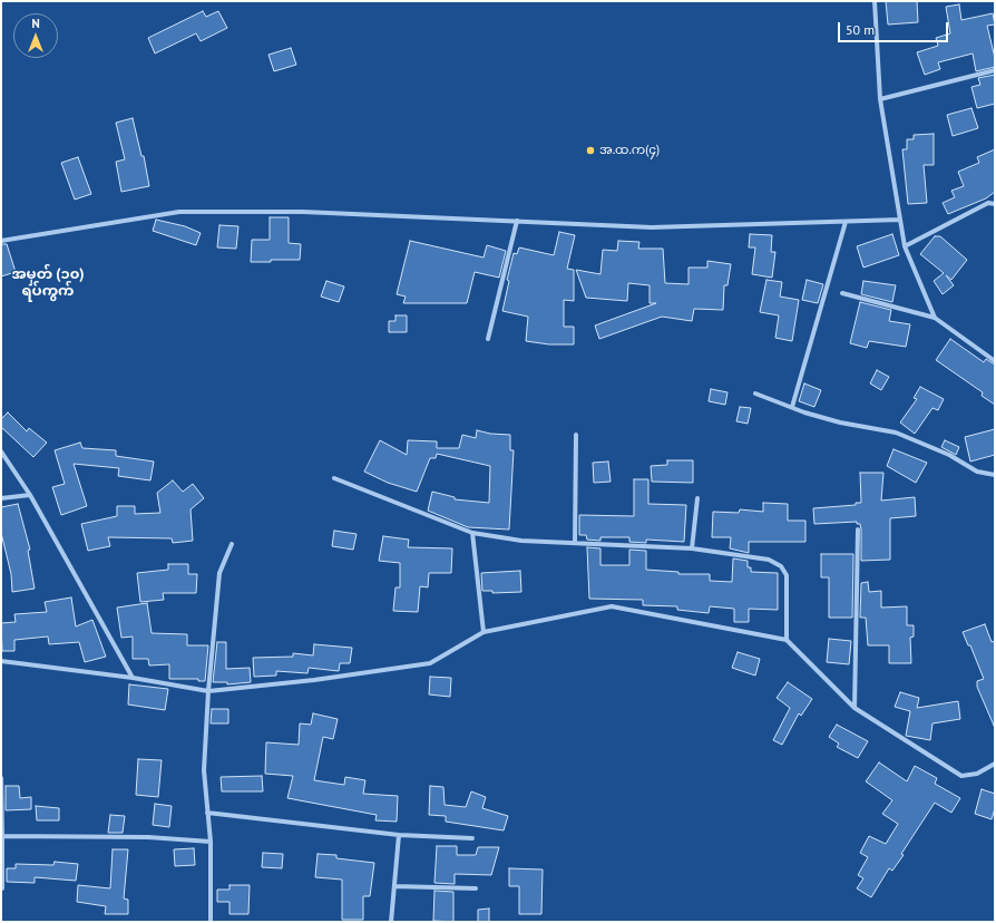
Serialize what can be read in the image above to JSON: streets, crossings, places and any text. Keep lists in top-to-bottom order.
{
  "districts": ["အမှတ် (၁၀) ရပ်ကွက်"],
  "places": ["အ.ထ.က(၄)"],
  "scale_bar": "50 m",
  "north": "top"
}
